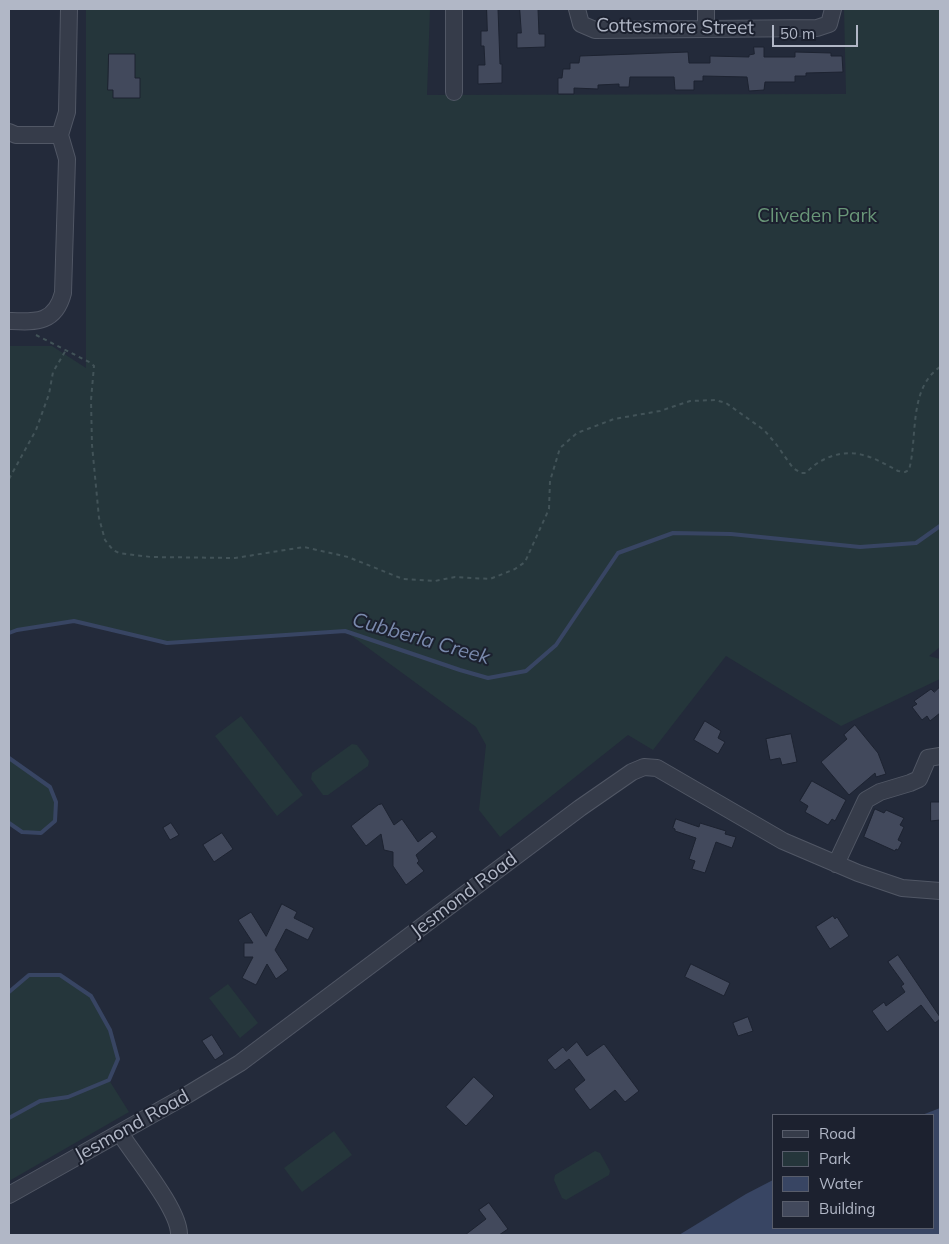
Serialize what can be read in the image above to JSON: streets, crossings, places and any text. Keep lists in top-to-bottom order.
{
  "streets": {
    "street": ["Cottesmore Street", "Jesmond Road"]
  },
  "water": ["Cubberla Creek"],
  "parks": ["Cliveden Park"],
  "legend": [
    "Road",
    "Park",
    "Water",
    "Building"
  ],
  "scale_bar": "50 m"
}
